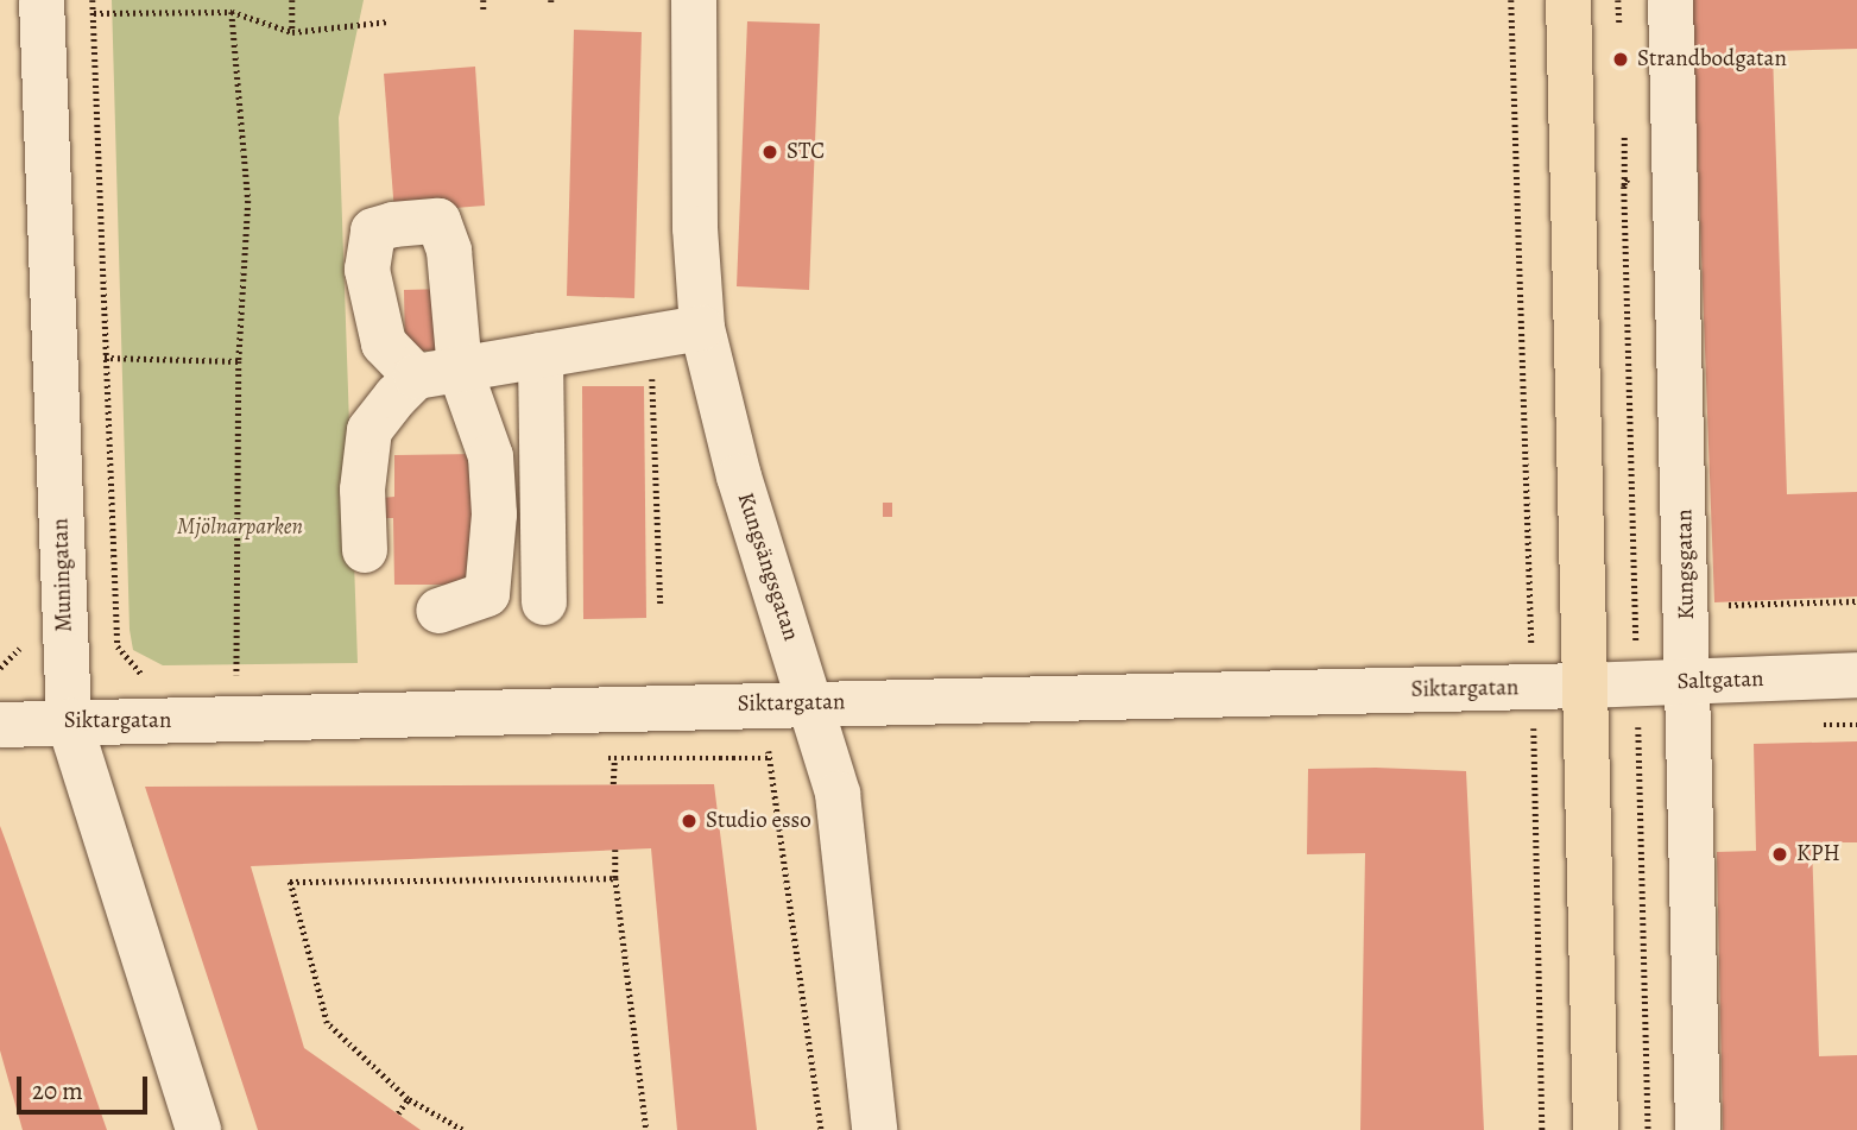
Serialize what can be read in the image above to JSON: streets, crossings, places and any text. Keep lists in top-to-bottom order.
{
  "streets": {
    "street": [
      "Kungsgatan",
      "Kungsängsgatan",
      "Muningatan",
      "Saltgatan",
      "Siktargatan"
    ]
  },
  "crossings": [
    ["Kungsgatan", "Saltgatan"],
    ["Kungsängsgatan", "Siktargatan"],
    ["Muningatan", "Siktargatan"],
    ["Saltgatan", "Siktargatan"]
  ],
  "parks": ["Mjölnarparken"],
  "places": [
    "Strandbodgatan",
    "STC",
    "Studio esso",
    "KPH"
  ],
  "scale_bar": "20 m"
}
